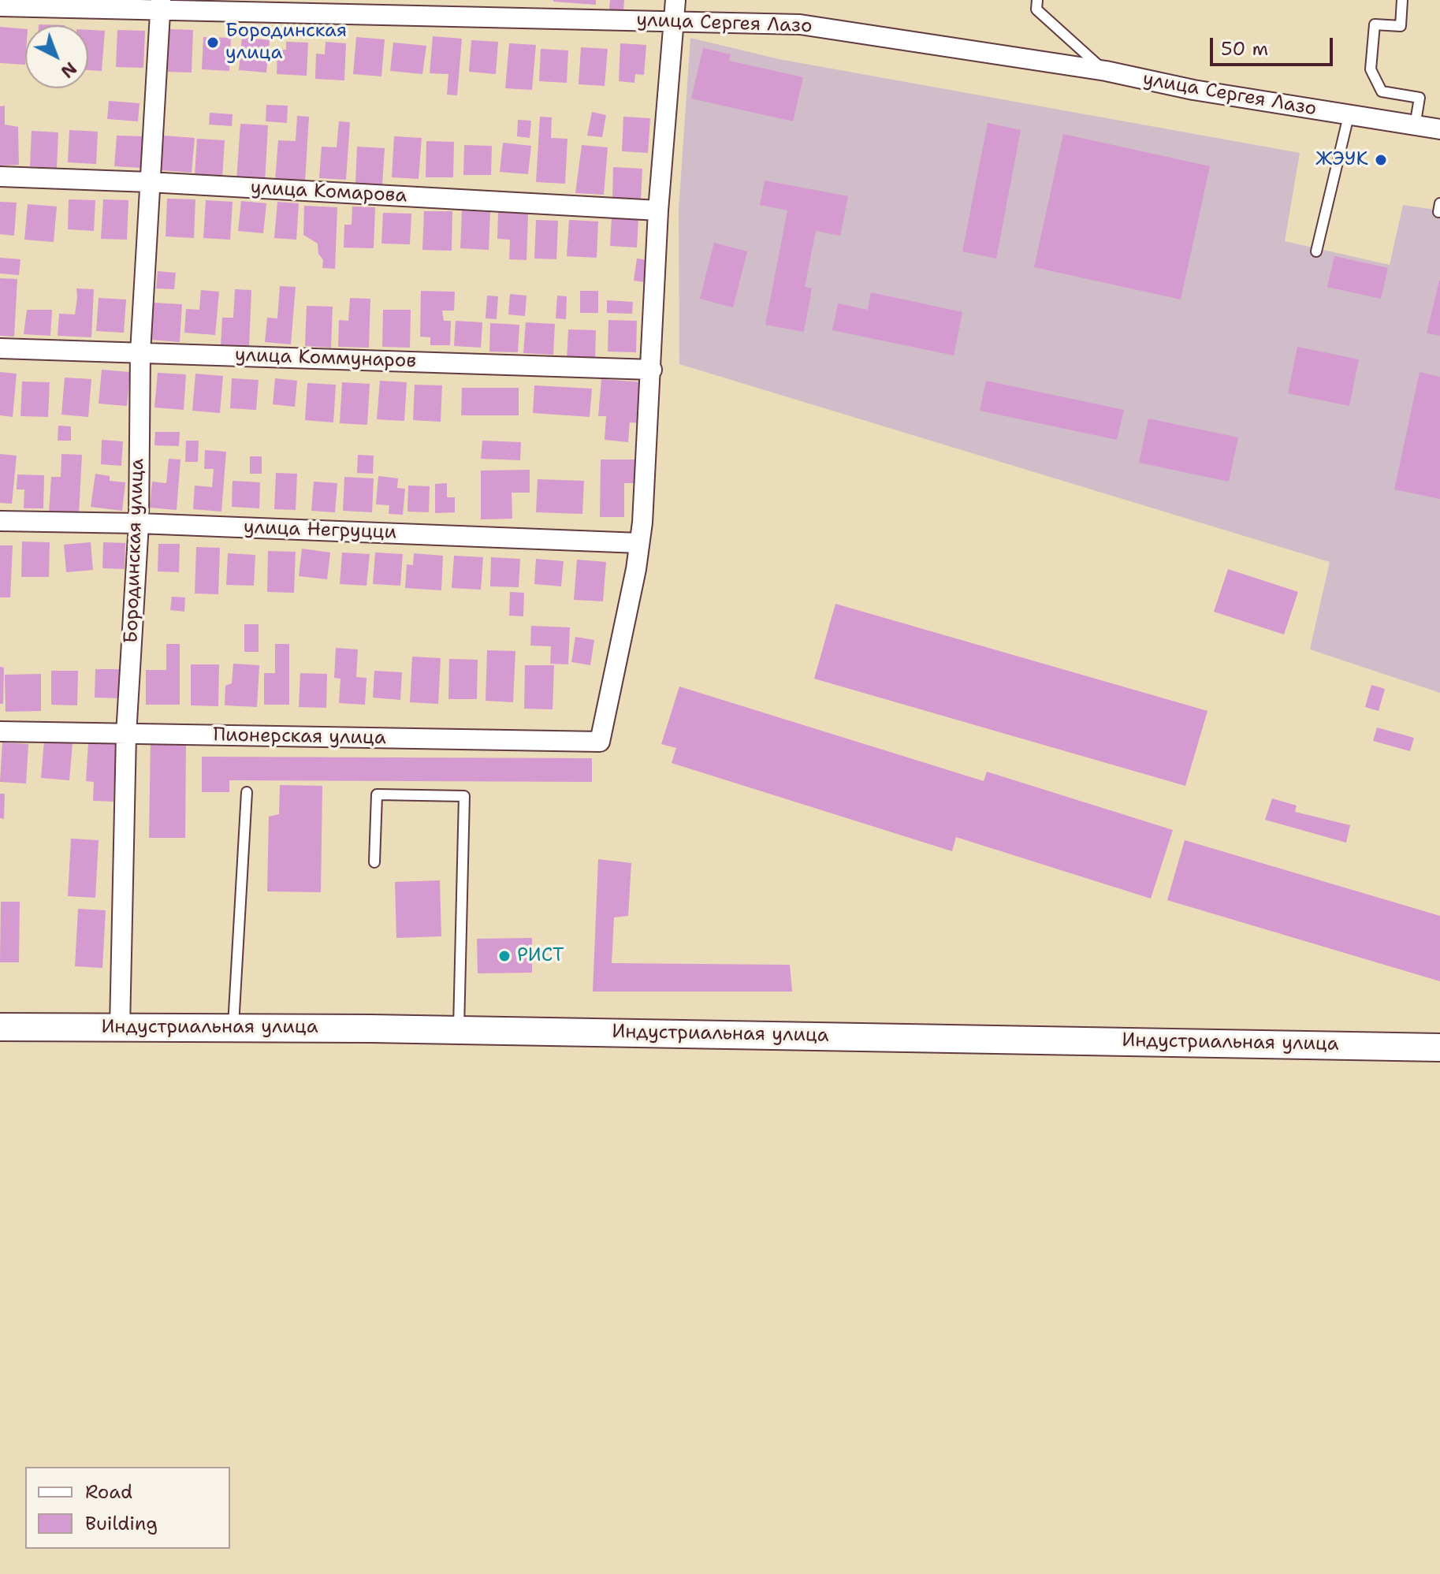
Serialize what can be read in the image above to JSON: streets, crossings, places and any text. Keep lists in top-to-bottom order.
{
  "streets": {
    "main road": ["Индустриальная улица"],
    "street": [
      "улица Сергея Лазо",
      "улица Комарова",
      "улица Коммунаров",
      "улица Негруцци",
      "Бородинская улица",
      "Пионерская улица"
    ]
  },
  "crossings": [
    ["улица Сергея Лазо", "Бородинская улица"],
    ["улица Комарова", "Бородинская улица"],
    ["улица Коммунаров", "Бородинская улица"],
    ["улица Негруцци", "Бородинская улица"],
    ["улица Негруцци", "Пионерская улица"],
    ["Бородинская улица", "Пионерская улица"],
    ["Бородинская улица", "Индустриальная улица"]
  ],
  "places": ["Бородинская улица", "ЖЭУК", "РИСТ"],
  "legend": ["Road", "Building"],
  "scale_bar": "50 m",
  "north": "bottom right"
}
